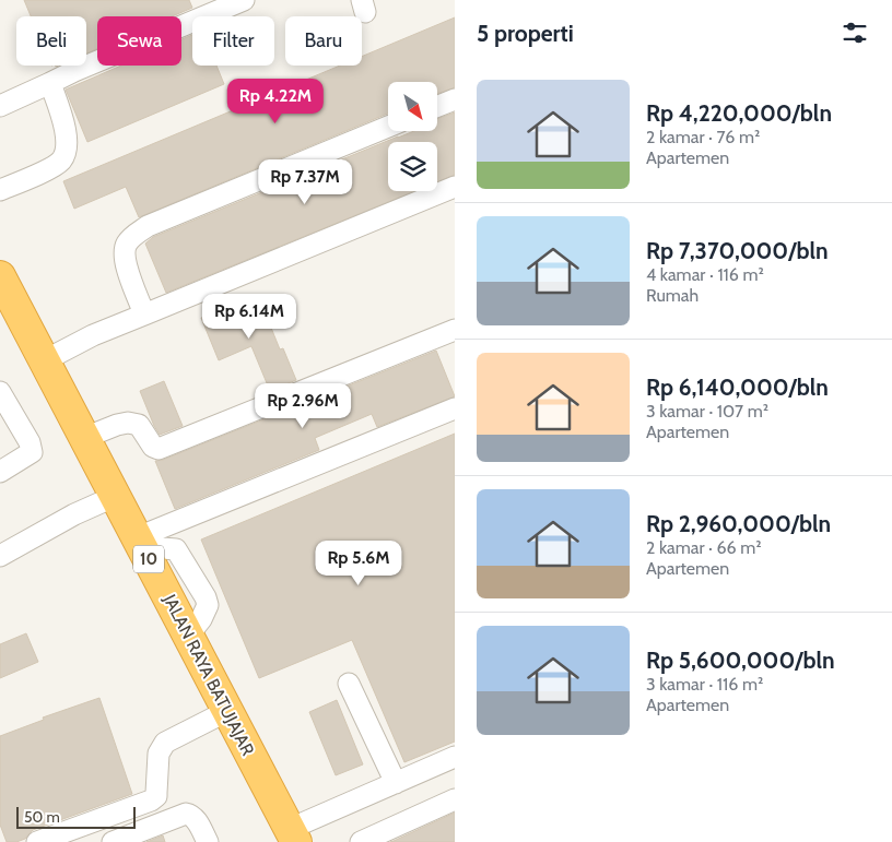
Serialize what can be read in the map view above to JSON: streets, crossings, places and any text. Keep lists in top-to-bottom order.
{
  "streets": {
    "highway": ["10", "JALAN RAYA BATUJAJAR"]
  },
  "scale_bar": "50 m",
  "north": "bottom right",
  "page": {
    "heading": "5 properti",
    "chip": [
      "Beli",
      "Sewa",
      "Filter",
      "Baru"
    ],
    "list": [
      {
        "name": "Rp 4,220,000/bln",
        "note": "2 kamar · 76 m² · Apartemen"
      },
      {
        "name": "Rp 7,370,000/bln",
        "note": "4 kamar · 116 m² · Rumah"
      },
      {
        "name": "Rp 6,140,000/bln",
        "note": "3 kamar · 107 m² · Apartemen"
      },
      {
        "name": "Rp 2,960,000/bln",
        "note": "2 kamar · 66 m² · Apartemen"
      },
      {
        "name": "Rp 5,600,000/bln",
        "note": "3 kamar · 116 m² · Apartemen"
      }
    ],
    "price": [
      "Rp 4.22M",
      "Rp 7.37M",
      "Rp 6.14M",
      "Rp 2.96M",
      "Rp 5.6M"
    ],
    "scale": "50 m"
  }
}
